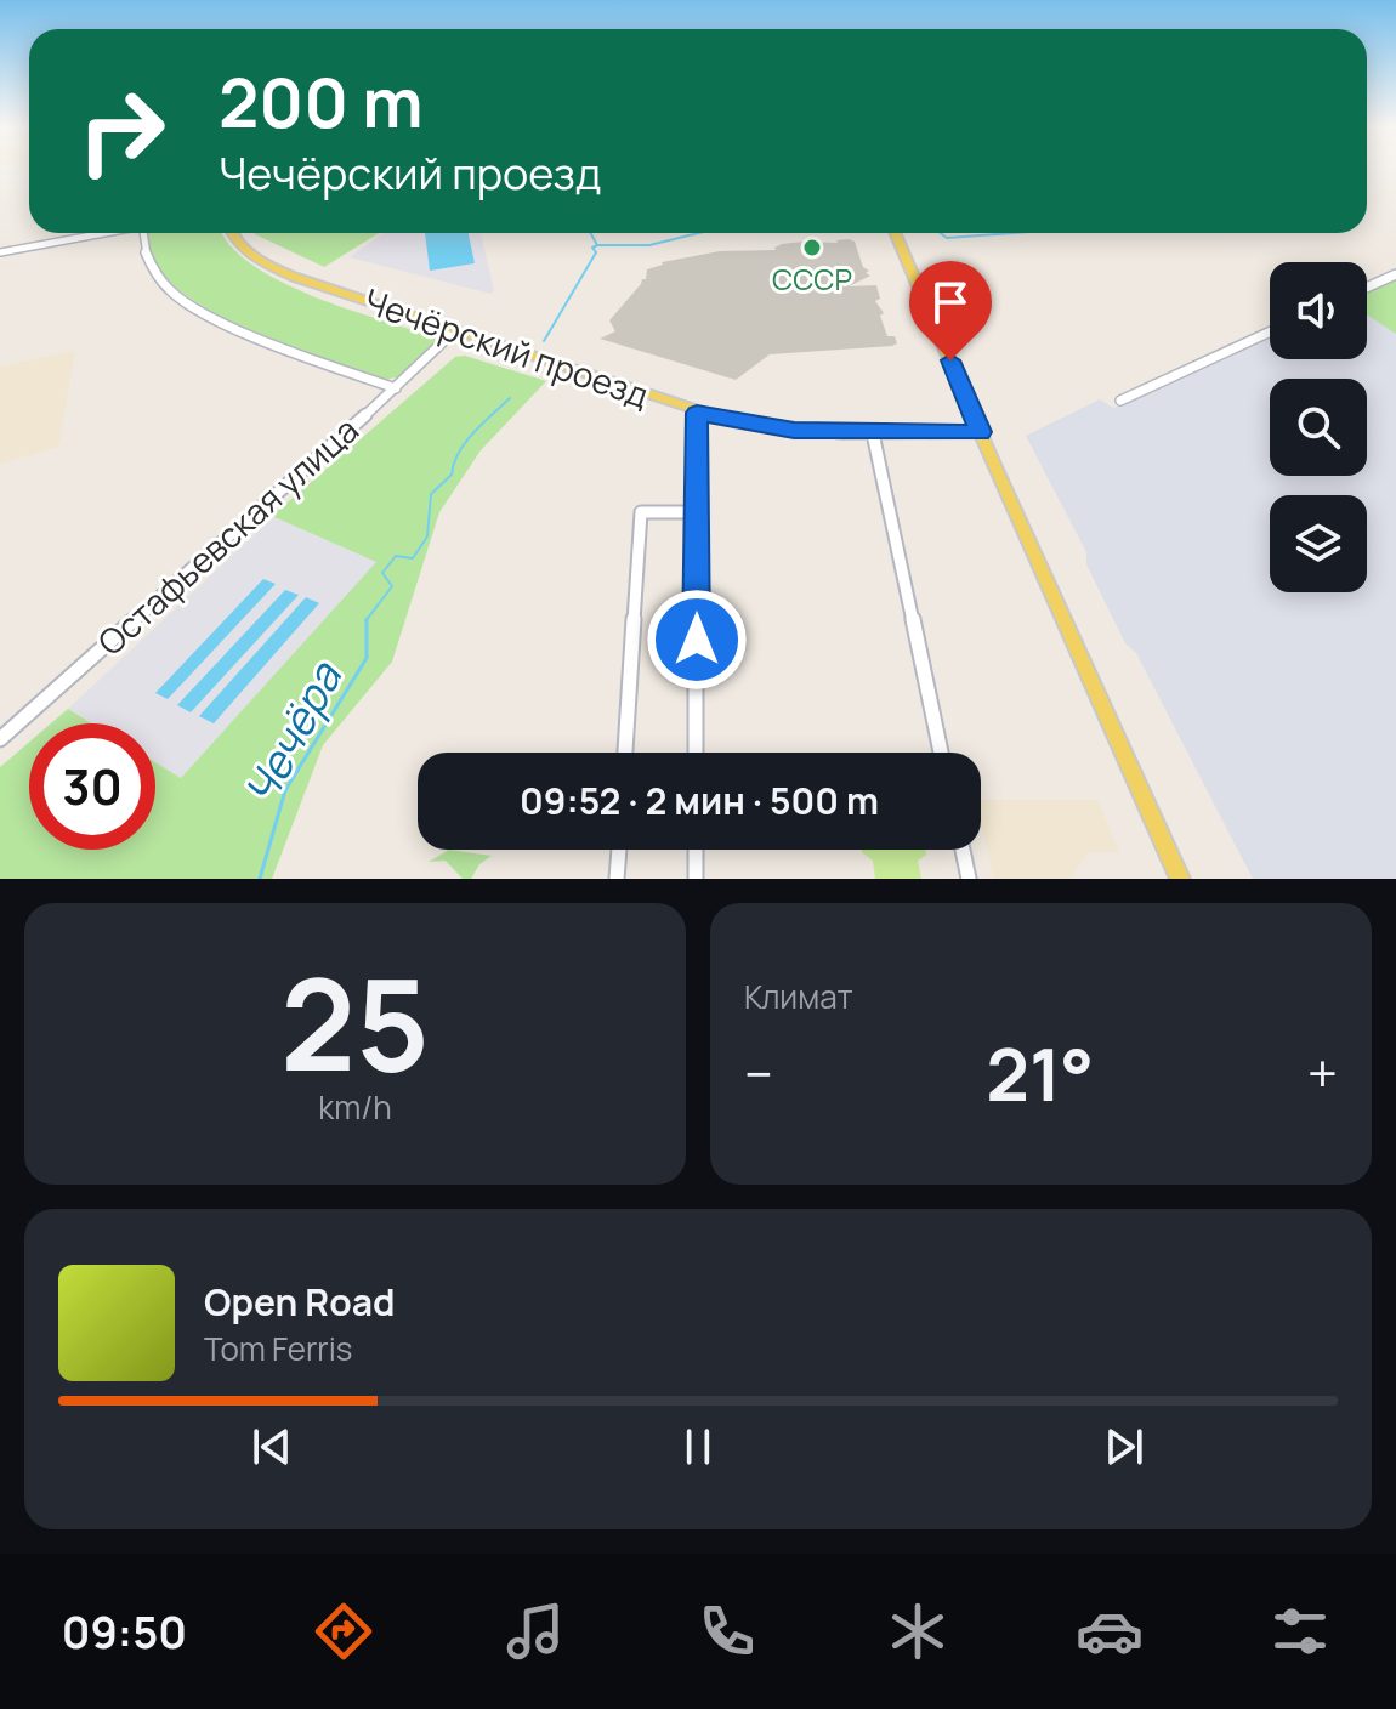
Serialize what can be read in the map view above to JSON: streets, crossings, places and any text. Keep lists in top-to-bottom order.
{
  "streets": {
    "main road": ["Чечёрский проезд"],
    "street": ["Остафьевская улица"]
  },
  "crossings": [
    ["Чечёрский проезд", "Остафьевская улица"]
  ],
  "water": ["Чечёра"],
  "places": ["СССР"],
  "page": {
    "turn": ["200 m", "Чечёрский проезд"],
    "limit": "30",
    "trip": "09:52 · 2 мин · 500 m",
    "tile": [
      ["25", "km/h"],
      "Климат"
    ],
    "heat": ["−", "21°", "+"],
    "song": ["Open Road", "Tom Ferris"],
    "tabs": "09:50"
  }
}
